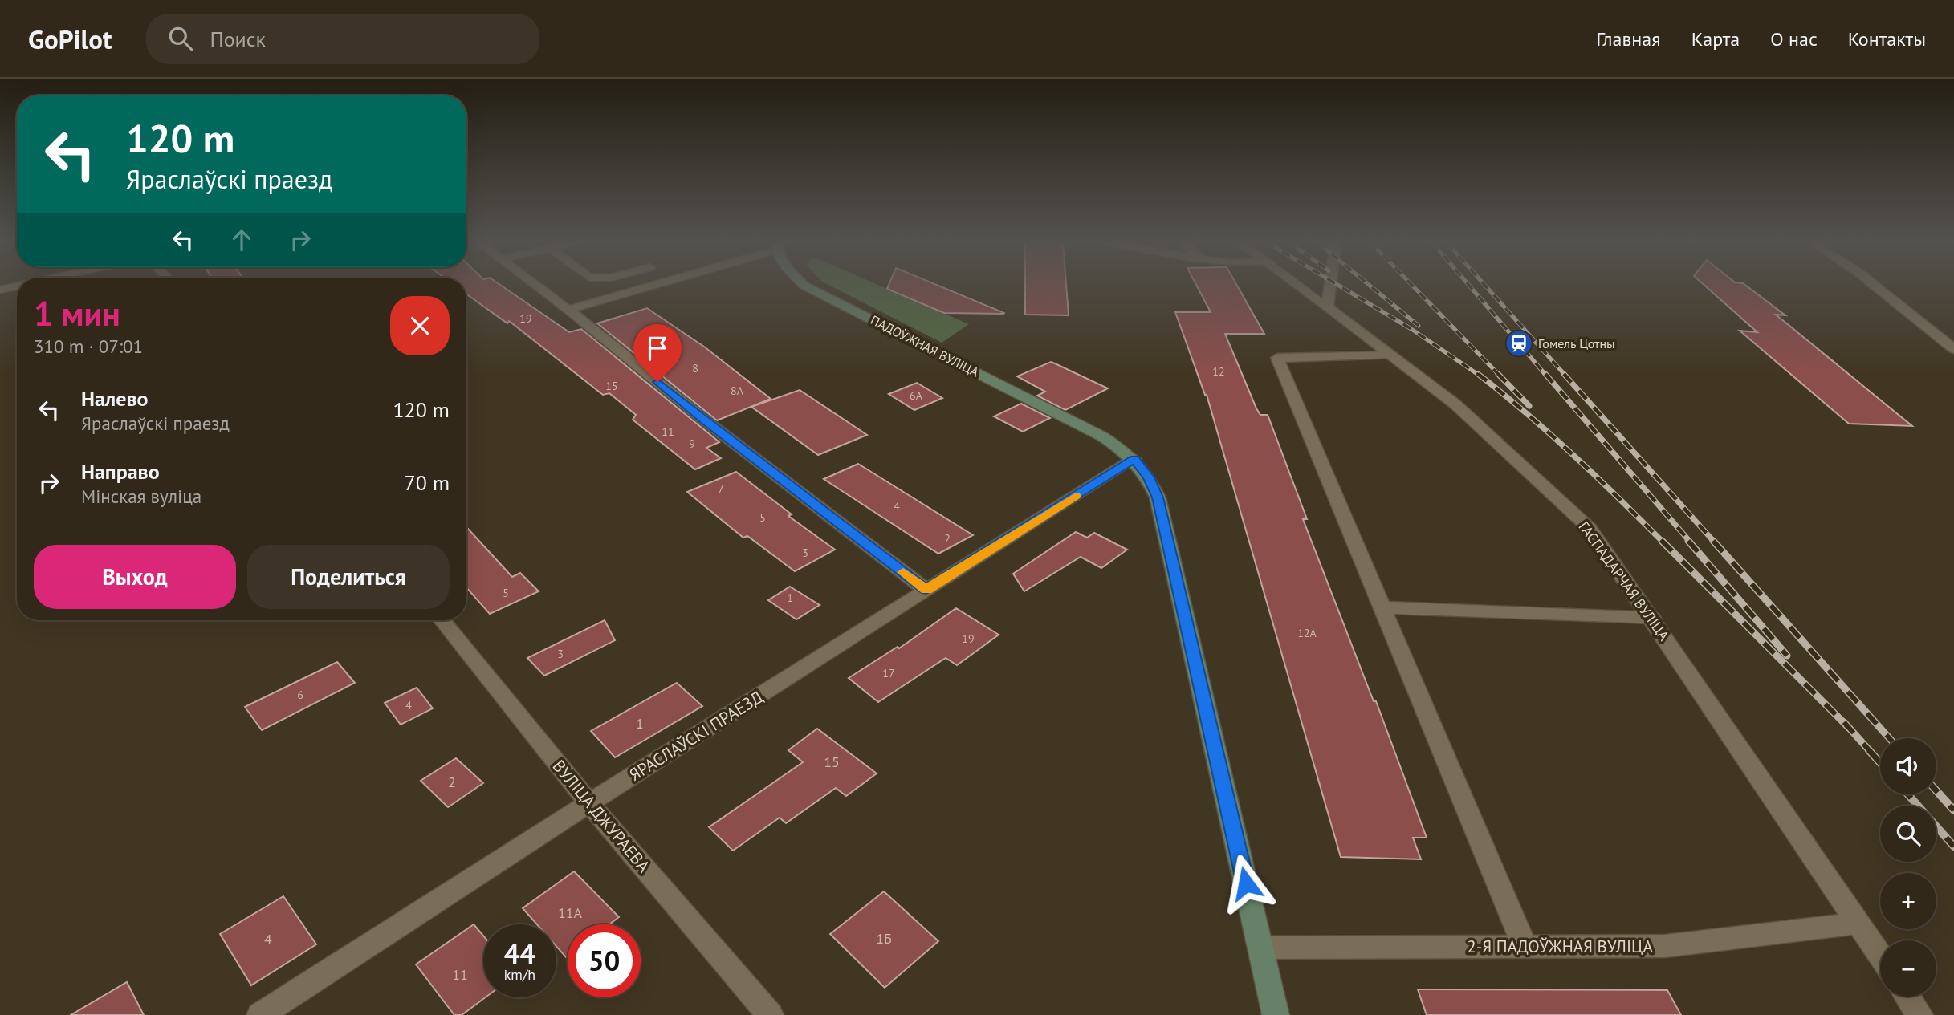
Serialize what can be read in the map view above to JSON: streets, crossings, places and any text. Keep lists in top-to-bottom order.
{
  "streets": {
    "main road": ["ПАДОЎЖНАЯ ВУЛІЦА"],
    "street": [
      "ГАСПАДАРЧАЯ ВУЛІЦА",
      "ЯРАСЛАЎСКІ ПРАЕЗД",
      "ВУЛІЦА ДЖУРАЕВА",
      "2-Я ПАДОЎЖНАЯ ВУЛІЦА"
    ]
  },
  "crossings": [
    ["ПАДОЎЖНАЯ ВУЛІЦА", "ЯРАСЛАЎСКІ ПРАЕЗД"],
    ["ГАСПАДАРЧАЯ ВУЛІЦА", "2-Я ПАДОЎЖНАЯ ВУЛІЦА"],
    ["ЯРАСЛАЎСКІ ПРАЕЗД", "ВУЛІЦА ДЖУРАЕВА"]
  ],
  "places": {
    "station": ["Гомель Цотны"]
  },
  "house_numbers": [
    "19",
    "8",
    "12",
    "15",
    "8А",
    "6А",
    "11",
    "9",
    "7",
    "4",
    "5",
    "2",
    "3",
    "5",
    "1",
    "12А",
    "19",
    "3",
    "17",
    "6",
    "4",
    "1",
    "15",
    "2",
    "11А",
    "1Б",
    "4",
    "11"
  ],
  "page": {
    "header": "GoPilot",
    "search": "Поиск",
    "nav": [
      "Главная",
      "Карта",
      "О нас",
      "Контакты"
    ],
    "turn": ["120 m", "Яраслаўскі праезд"],
    "heading": ["1 мин", "310 m · 07:01"],
    "list": [
      {
        "name": "Налево",
        "note": "Яраслаўскі праезд",
        "value": "120 m"
      },
      {
        "name": "Направо",
        "note": "Мінская вуліца",
        "value": "70 m"
      }
    ],
    "buttons": ["Выход", "Поделиться"],
    "map_buttons": ["+", "−"],
    "speed": "44 km/h",
    "limit": "50"
  }
}
